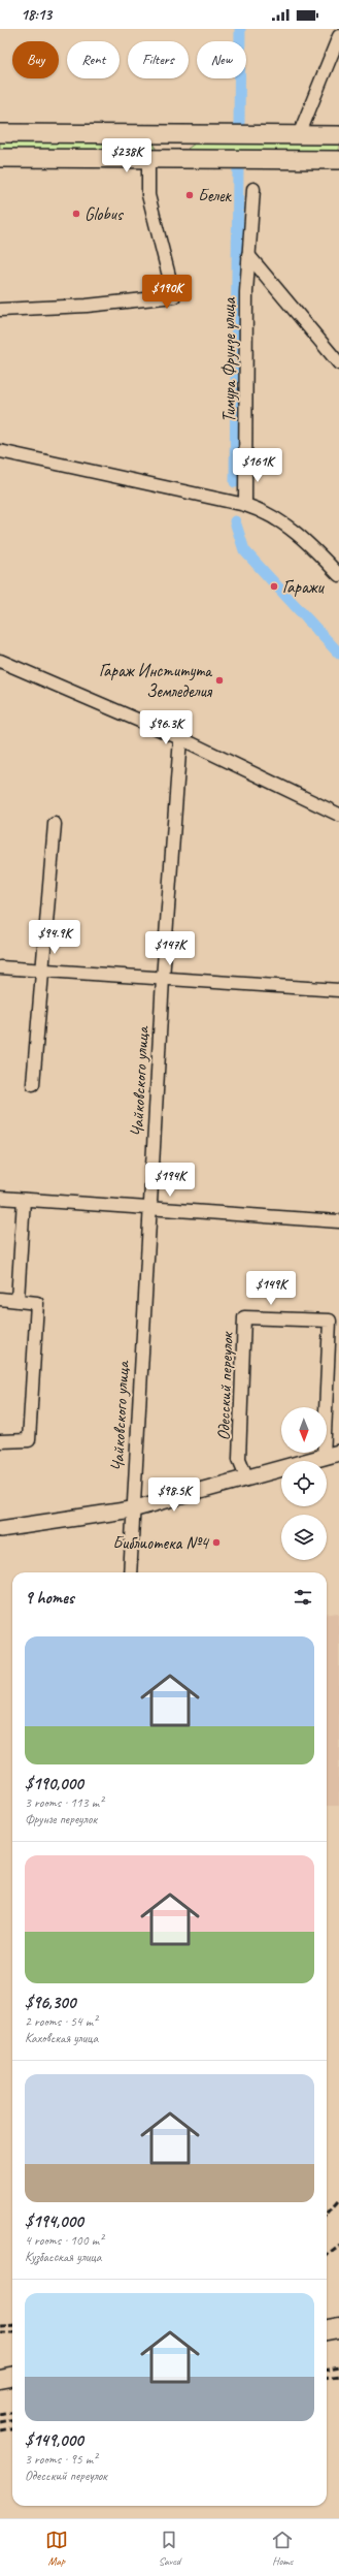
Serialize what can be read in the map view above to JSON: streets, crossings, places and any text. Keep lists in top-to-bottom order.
{
  "streets": {
    "street": ["Тимура Фрунзе улица", "Чайковского улица", "Одесский переулок"]
  },
  "places": [
    "Белек",
    "Globus",
    "Гаражи",
    "Гараж Института Земледелия",
    "Библиотека №4"
  ],
  "north": "bottom",
  "page": {
    "status": "18:13",
    "chip": [
      "Buy",
      "Rent",
      "Filters",
      "New"
    ],
    "price": [
      "$238K",
      "$190K",
      "$161K",
      "$96.3K",
      "$94.9K",
      "$147K",
      "$194K",
      "$149K",
      "$98.5K"
    ],
    "heading": "9 homes",
    "list": [
      {
        "name": "$190,000",
        "note": "3 rooms · 113 m² · Фрунзе переулок"
      },
      {
        "name": "$96,300",
        "note": "2 rooms · 54 m² · Каховская улица"
      },
      {
        "name": "$194,000",
        "note": "4 rooms · 100 m² · Кузбасская улица"
      },
      {
        "name": "$149,000",
        "note": "3 rooms · 95 m² · Одесский переулок"
      }
    ],
    "tabs": ["Map", "Saved", "Home"]
  }
}
